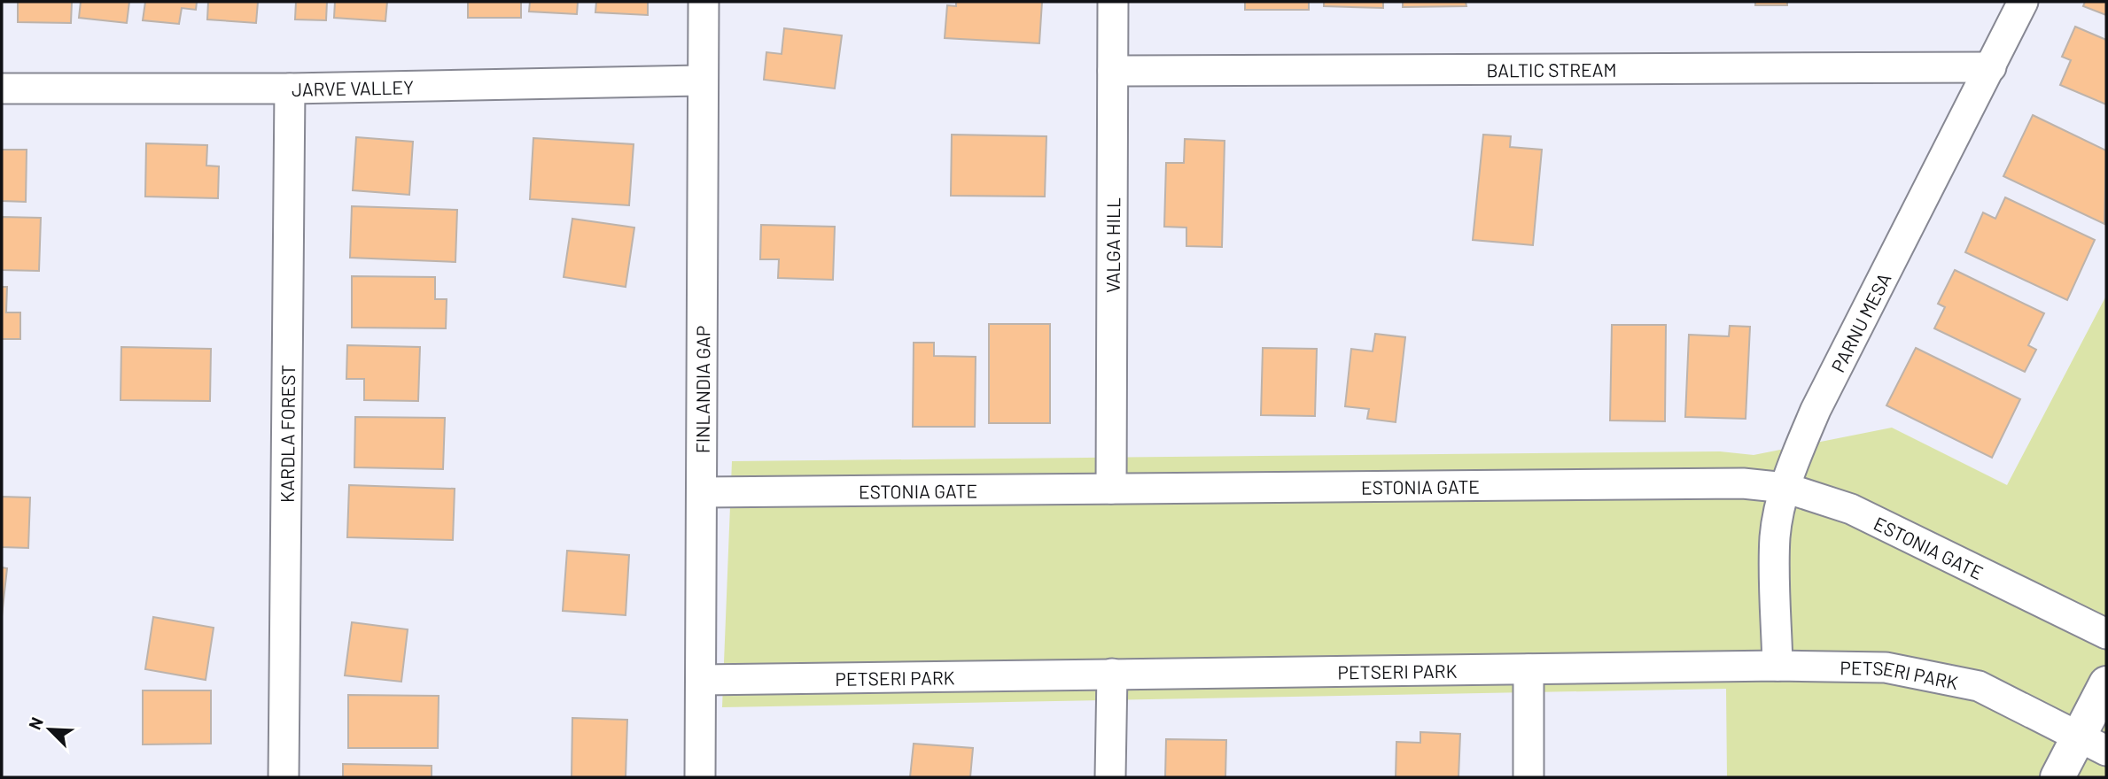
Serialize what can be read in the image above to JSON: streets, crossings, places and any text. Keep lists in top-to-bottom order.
{
  "streets": {
    "street": [
      "BALTIC STREAM",
      "JARVE VALLEY",
      "VALGA HILL",
      "PARNU MESA",
      "FINLANDIA GAP",
      "KARDLA FOREST",
      "ESTONIA GATE",
      "PETSERI PARK"
    ]
  },
  "crossings": [
    ["BALTIC STREAM", "VALGA HILL"],
    ["BALTIC STREAM", "PARNU MESA"],
    ["JARVE VALLEY", "FINLANDIA GAP"],
    ["JARVE VALLEY", "KARDLA FOREST"],
    ["VALGA HILL", "ESTONIA GATE"],
    ["PARNU MESA", "ESTONIA GATE"],
    ["PARNU MESA", "PETSERI PARK"],
    ["FINLANDIA GAP", "ESTONIA GATE"],
    ["FINLANDIA GAP", "PETSERI PARK"]
  ],
  "north": "top left"
}
